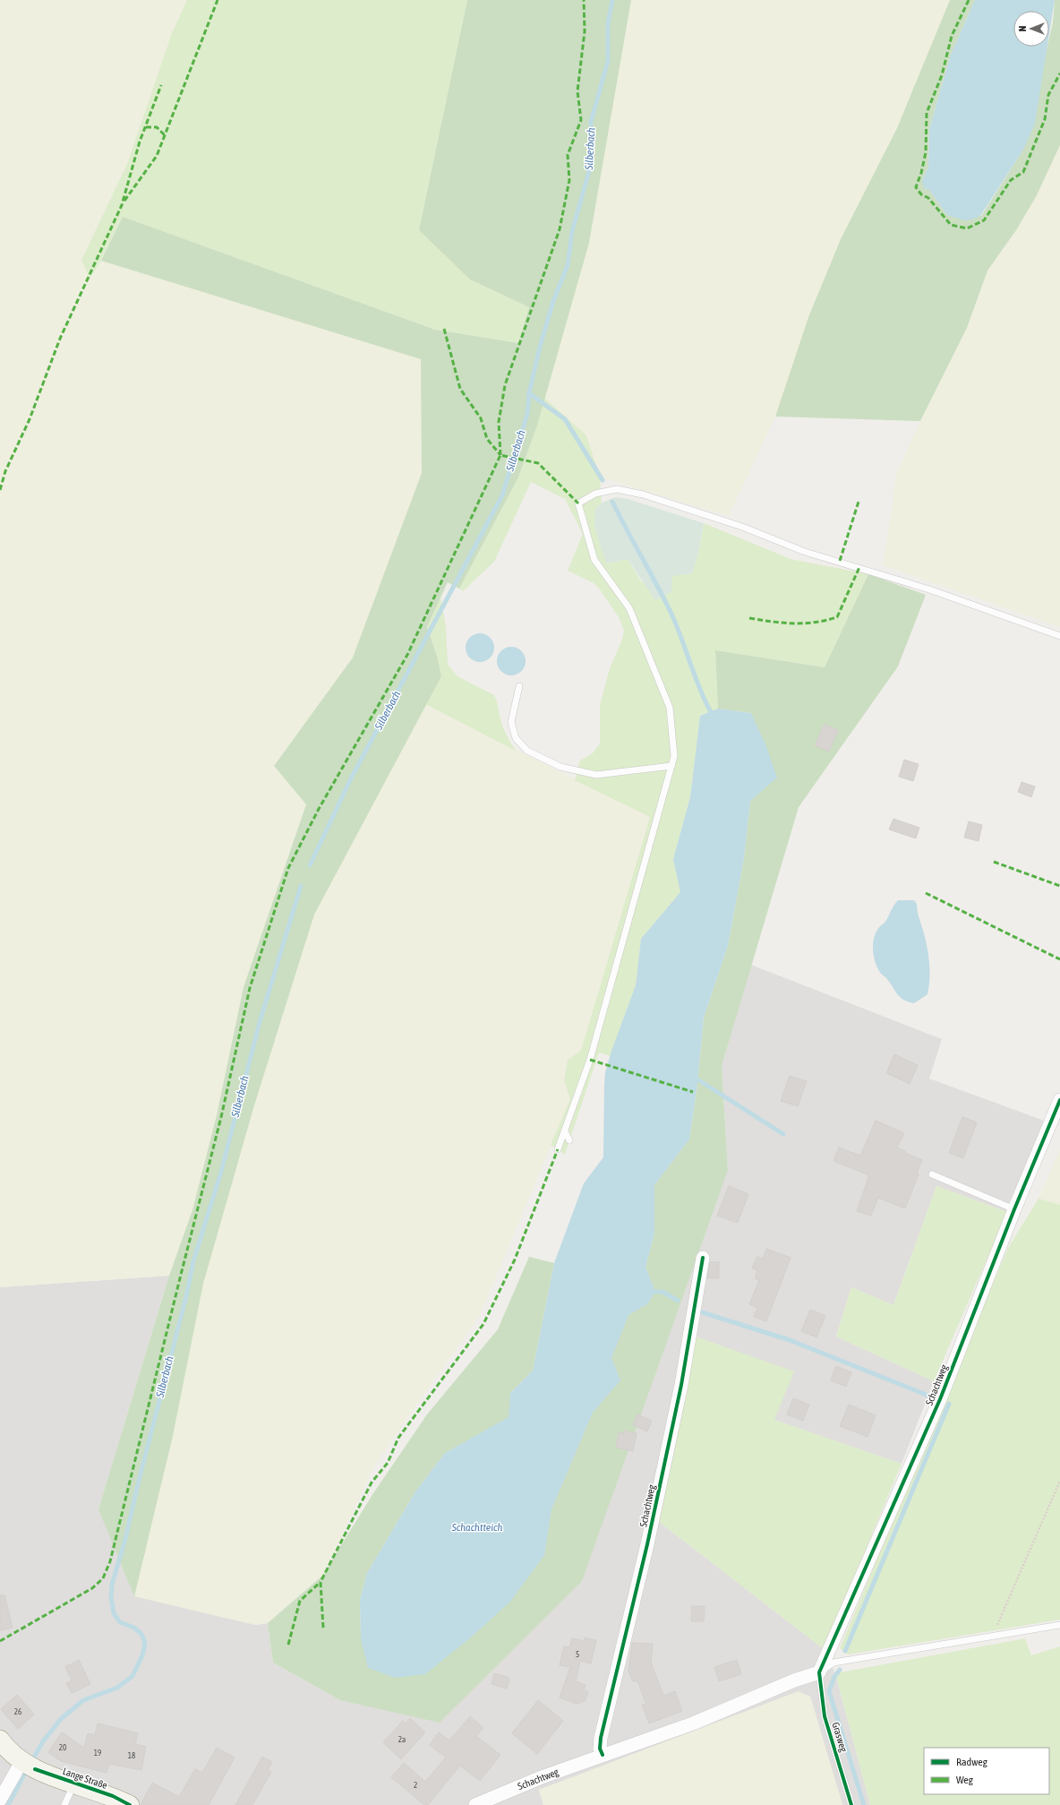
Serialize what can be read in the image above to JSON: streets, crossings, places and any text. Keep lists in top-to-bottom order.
{
  "streets": {
    "street": ["Schachtweg", "Lange Straße"],
    "lane": ["Grasweg"]
  },
  "crossings": [
    ["Schachtweg", "Grasweg"]
  ],
  "water": ["Silberbach", "Schachtteich"],
  "house_numbers": [
    "5",
    "26",
    "2a",
    "20",
    "19",
    "18",
    "2"
  ],
  "legend": ["Radweg", "Weg"],
  "north": "left"
}
